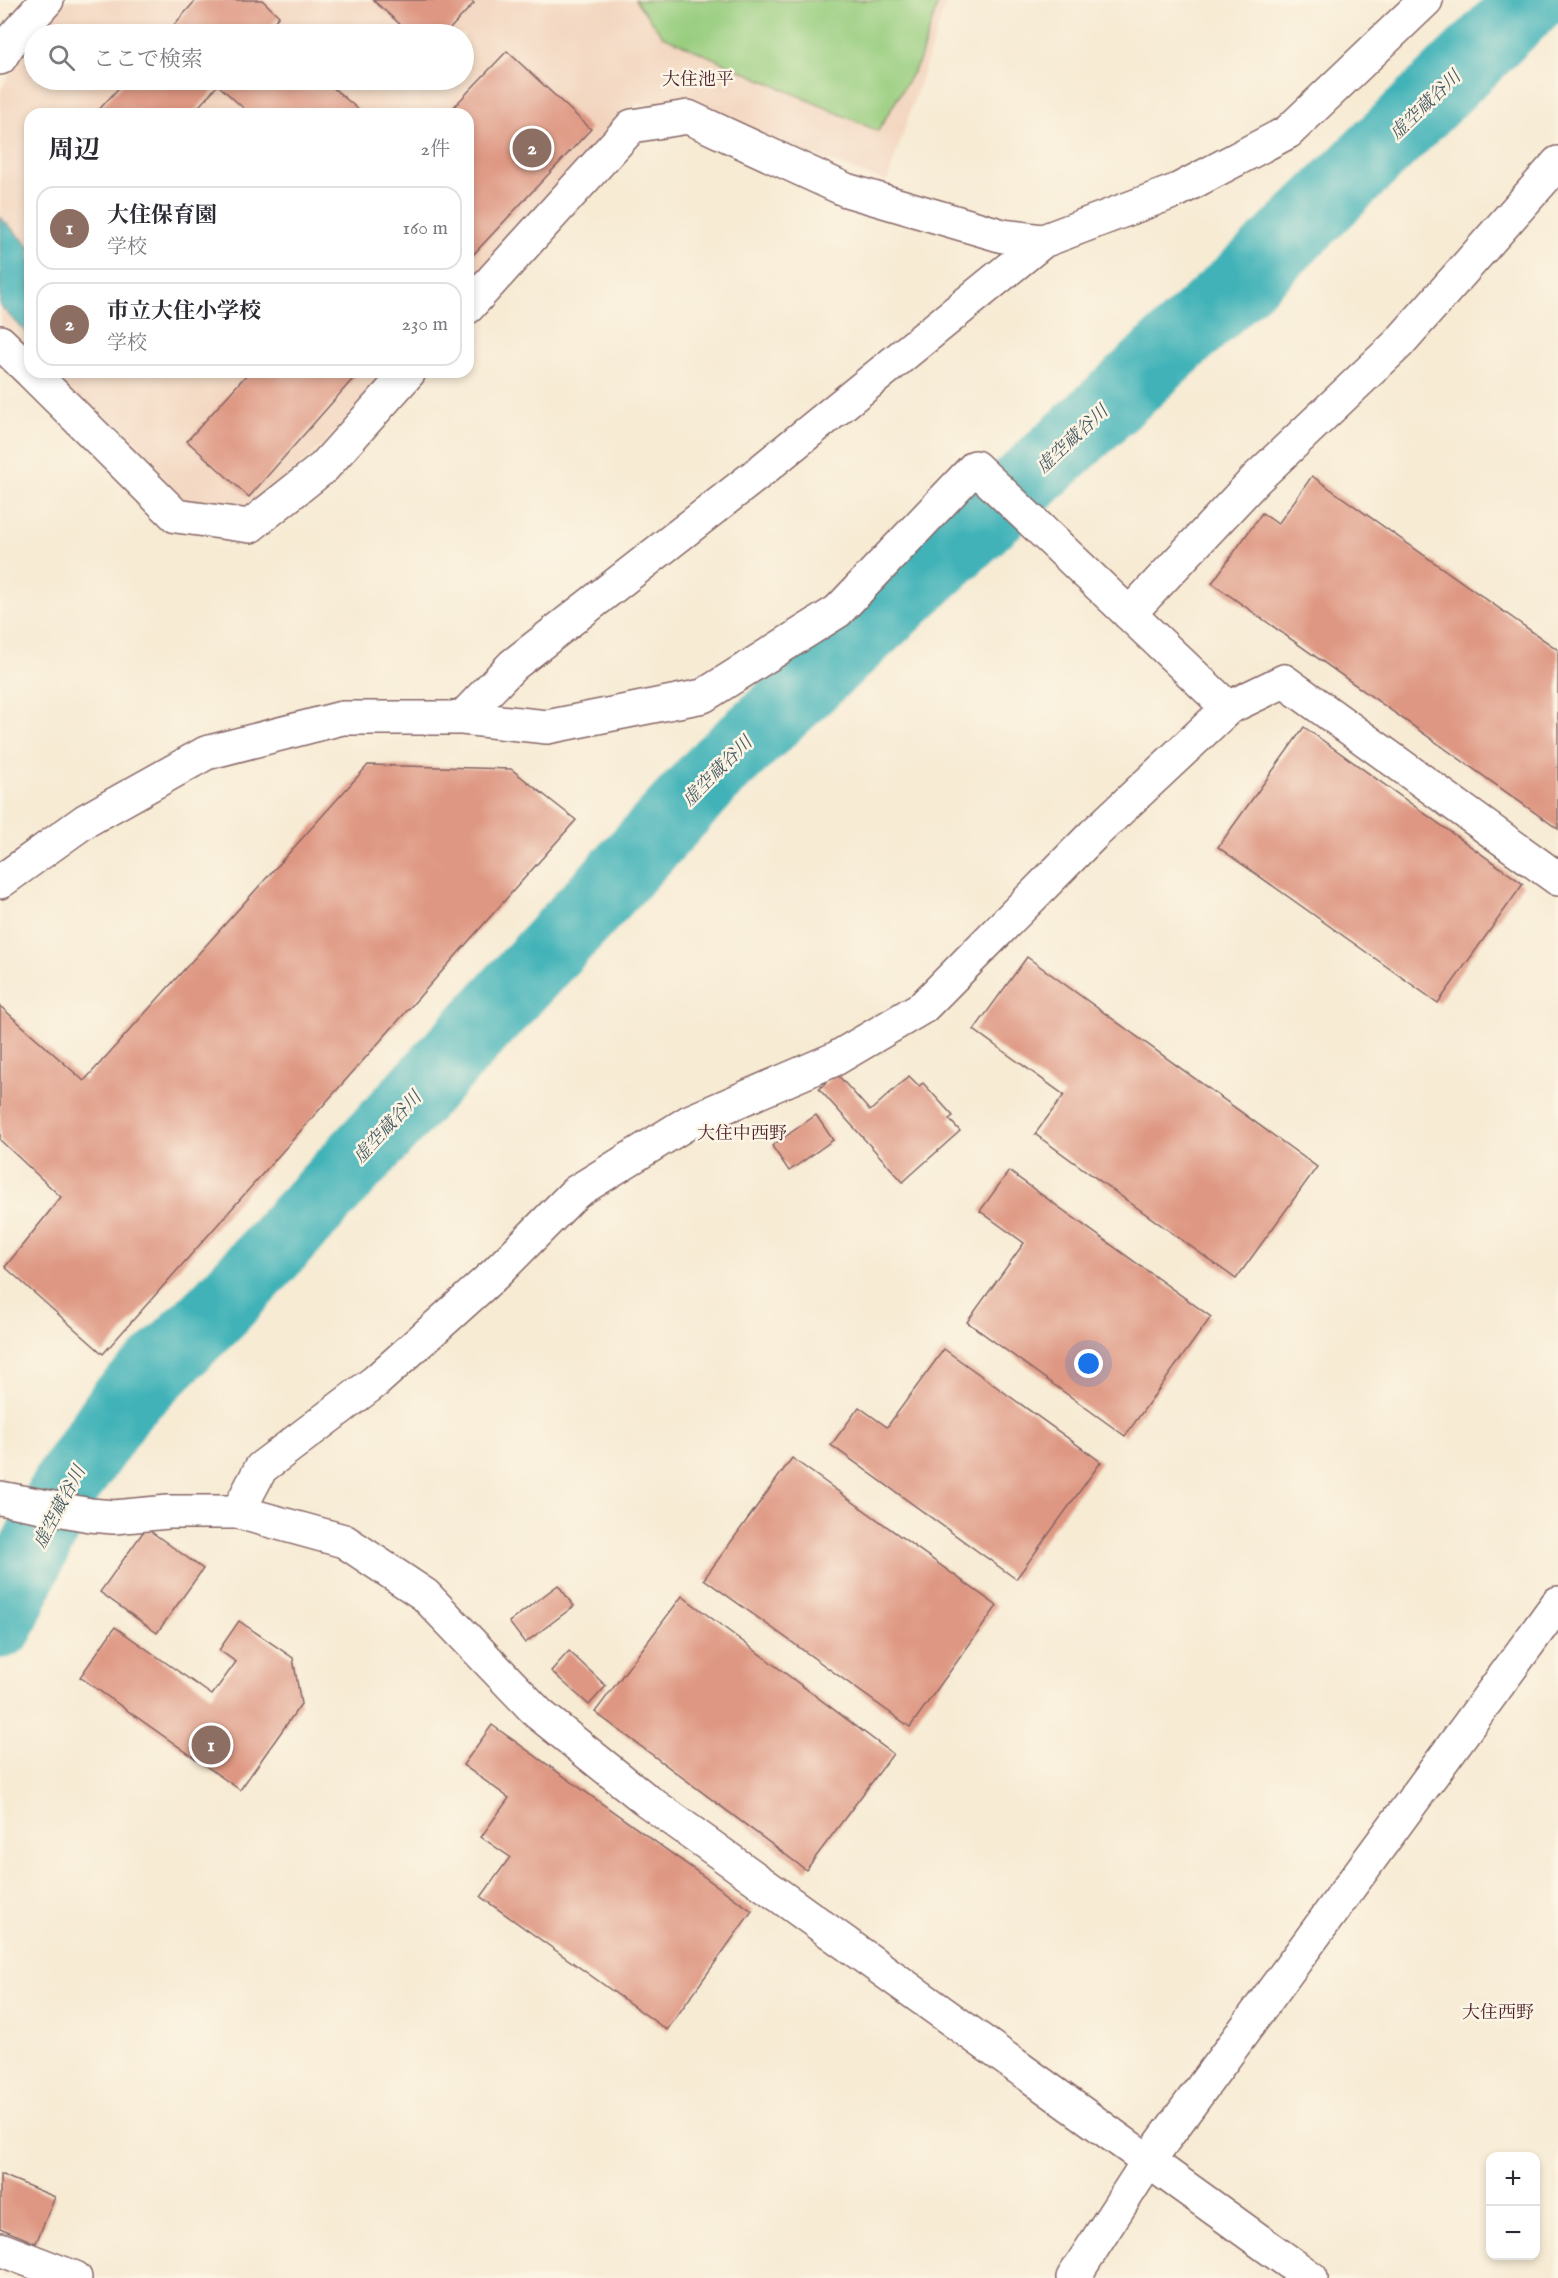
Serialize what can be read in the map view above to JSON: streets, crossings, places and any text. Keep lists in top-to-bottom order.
{
  "districts": ["大住池平", "大住中西野", "大住西野"],
  "water": ["虚空蔵谷川"],
  "page": {
    "search": "ここで検索",
    "heading": ["周辺", "2件"],
    "pins": ["2", "1"],
    "list": [
      {
        "mark": "1",
        "name": "大住保育園",
        "note": "学校",
        "value": "160 m"
      },
      {
        "mark": "2",
        "name": "市立大住小学校",
        "note": "学校",
        "value": "230 m"
      }
    ],
    "map_buttons": ["+", "−"]
  }
}
